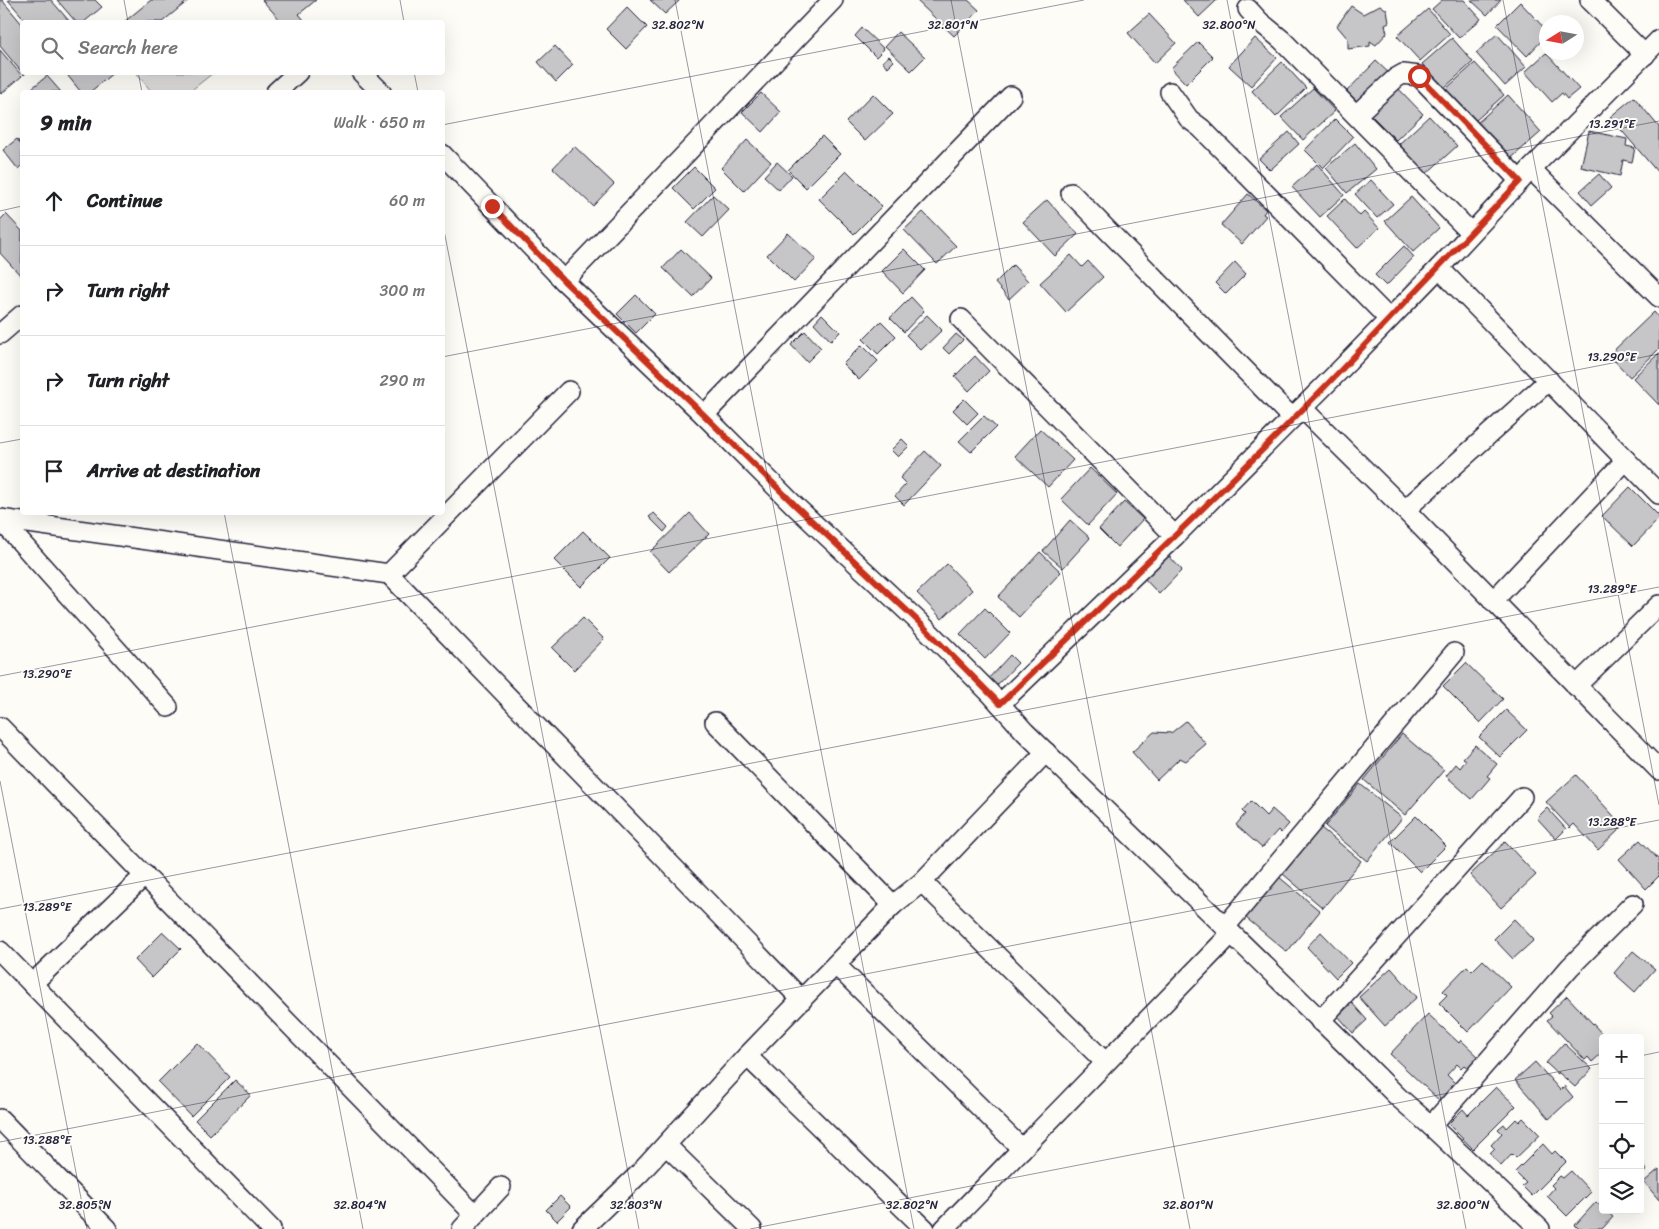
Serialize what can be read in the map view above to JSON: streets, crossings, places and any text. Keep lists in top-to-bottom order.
{
  "north": "left",
  "page": {
    "search": "Search here",
    "heading": ["9 min", "Walk · 650 m"],
    "list": [
      ["Continue", "60 m"],
      ["Turn right", "300 m"],
      ["Turn right", "290 m"],
      "Arrive at destination"
    ],
    "map_buttons": ["+", "−"]
  },
  "coordinates": [
    "32.802°N",
    "32.801°N",
    "32.800°N",
    "13.291°E",
    "13.290°E",
    "13.289°E",
    "13.288°E",
    "32.805°N",
    "32.804°N",
    "32.803°N"
  ]
}
